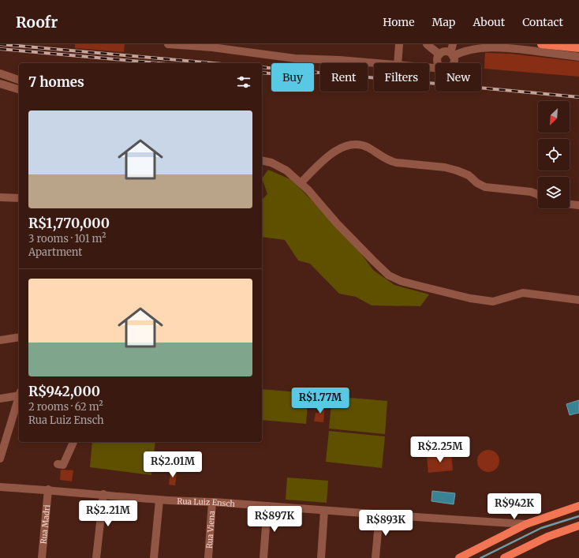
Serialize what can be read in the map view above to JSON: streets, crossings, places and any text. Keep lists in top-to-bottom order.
{
  "streets": {
    "street": ["Rua Luiz Ensch", "Rua Madri", "Rua Viena"]
  },
  "crossings": [
    ["Rua Luiz Ensch", "Rua Madri"],
    ["Rua Luiz Ensch", "Rua Viena"]
  ],
  "north": "bottom left",
  "page": {
    "header": "Roofr",
    "nav": [
      "Home",
      "Map",
      "About",
      "Contact"
    ],
    "chip": [
      "Buy",
      "Rent",
      "Filters",
      "New"
    ],
    "heading": "7 homes",
    "list": [
      {
        "name": "R$1,770,000",
        "note": "3 rooms · 101 m² · Apartment"
      },
      {
        "name": "R$942,000",
        "note": "2 rooms · 62 m² · Rua Luiz Ensch"
      }
    ],
    "price": [
      "R$1.77M",
      "R$2.25M",
      "R$2.01M",
      "R$942K",
      "R$2.21M",
      "R$897K",
      "R$893K"
    ]
  }
}
